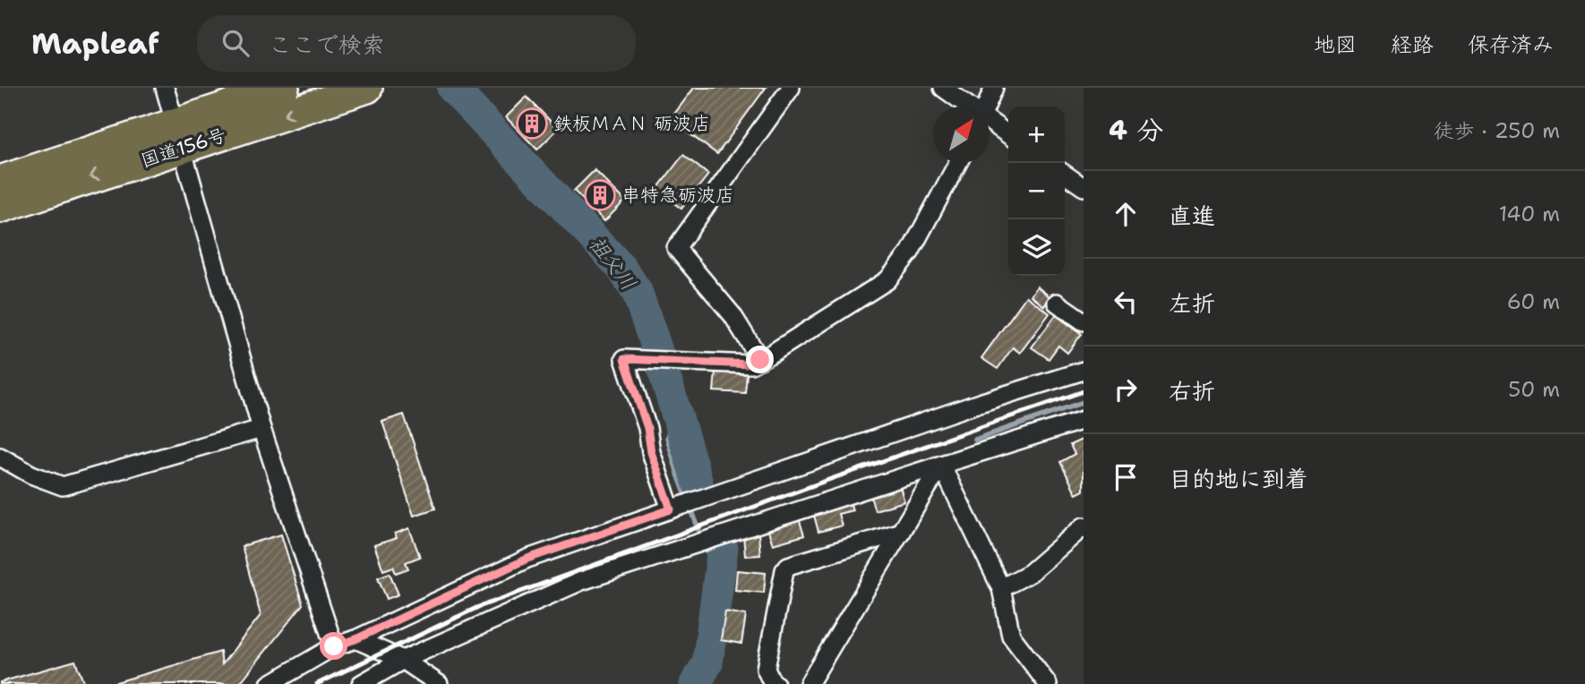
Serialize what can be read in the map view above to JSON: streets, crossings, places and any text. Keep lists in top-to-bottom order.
{
  "streets": {
    "highway": ["国道156号"]
  },
  "water": ["祖父川"],
  "places": {
    "building": ["鉄板ＭＡＮ 砺波店", "串特急砺波店"]
  },
  "north": "top right",
  "page": {
    "header": "Mapleaf",
    "search": "ここで検索",
    "nav": ["地図", "経路", "保存済み"],
    "heading": ["4 分", "徒歩 · 250 m"],
    "map_buttons": ["+", "−"],
    "list": [
      ["直進", "140 m"],
      ["左折", "60 m"],
      ["右折", "50 m"],
      "目的地に到着"
    ]
  }
}
